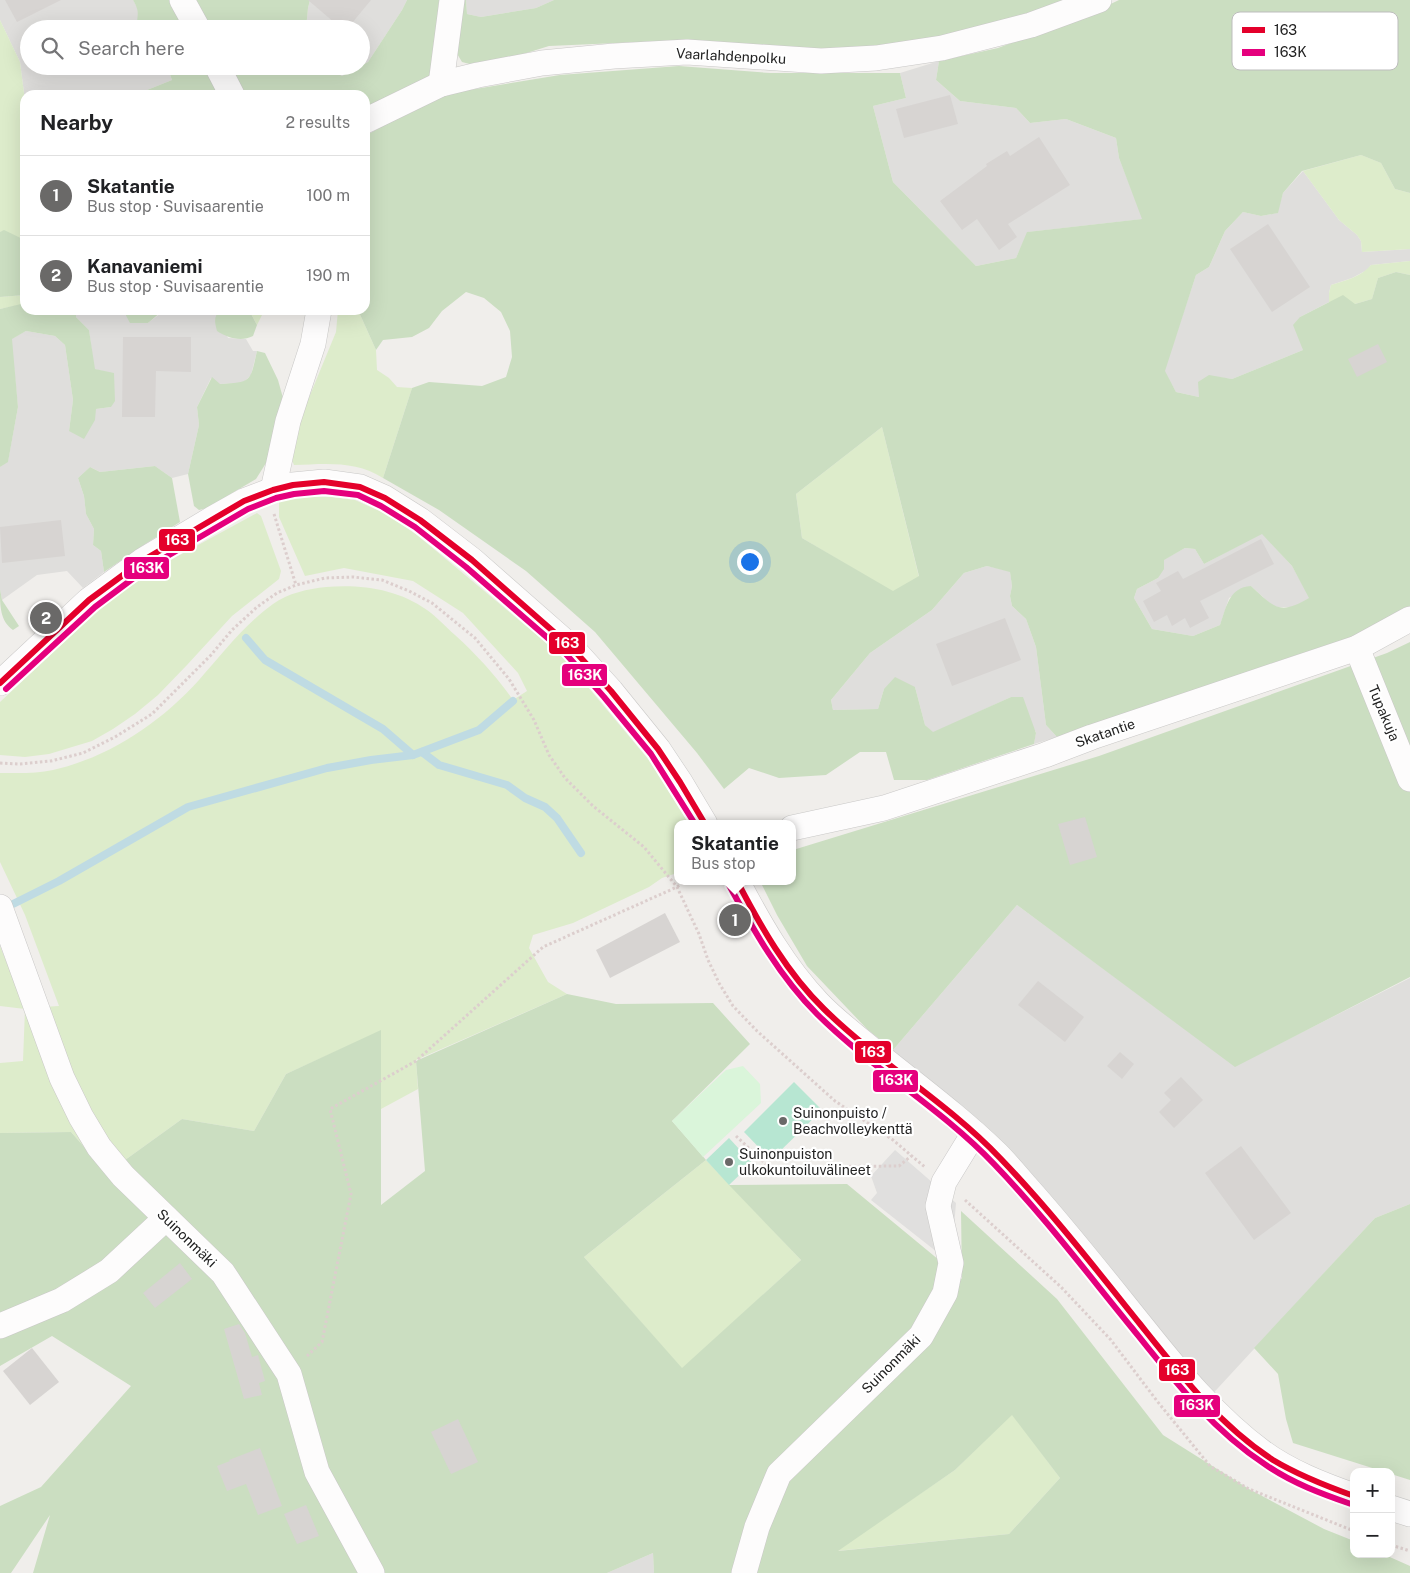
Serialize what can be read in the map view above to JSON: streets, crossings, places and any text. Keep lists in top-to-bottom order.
{
  "streets": {
    "street": [
      "Vaarlahdenpolku",
      "Tupakuja",
      "Skatantie",
      "Suinonmäki"
    ]
  },
  "crossings": [
    ["Tupakuja", "Skatantie"]
  ],
  "places": ["Suinonpuisto / Beachvolleykenttä", "Suinonpuiston ulkokuntoiluvälineet"],
  "lines": ["transit line 163", "transit line 163K"],
  "legend": ["163", "163K"],
  "page": {
    "search": "Search here",
    "heading": ["Nearby", "2 results"],
    "list": [
      {
        "mark": "1",
        "name": "Skatantie",
        "note": "Bus stop · Suvisaarentie",
        "value": "100 m"
      },
      {
        "mark": "2",
        "name": "Kanavaniemi",
        "note": "Bus stop · Suvisaarentie",
        "value": "190 m"
      }
    ],
    "pins": ["2", "1"],
    "popup": ["Skatantie", "Bus stop"],
    "map_buttons": ["+", "−"]
  }
}
